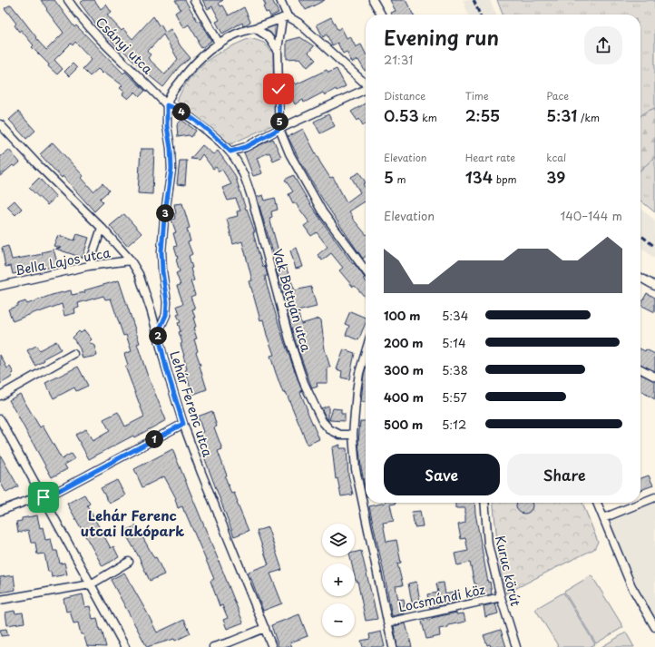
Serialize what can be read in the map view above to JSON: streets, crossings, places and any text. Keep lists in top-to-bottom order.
{
  "streets": {
    "street": [
      "Csányi utca",
      "Bella Lajos utca",
      "Vak Bottyán utca",
      "Lehár Ferenc utca",
      "Kuruc körút",
      "Locsmándi köz"
    ]
  },
  "crossings": [
    ["Csányi utca", "Vak Bottyán utca"],
    ["Bella Lajos utca", "Lehár Ferenc utca"],
    ["Kuruc körút", "Locsmándi köz"]
  ],
  "districts": ["Lehár Ferenc utcai lakópark"],
  "page": {
    "heading": ["Evening run", "21:31"],
    "stats": [
      ["Distance", "0.53 km"],
      ["Time", "2:55"],
      ["Pace", "5:31 /km"],
      ["Elevation", "5 m"],
      ["Heart rate", "134 bpm"],
      ["kcal", "39"]
    ],
    "pins": [
      "4",
      "5",
      "3",
      "2",
      "1"
    ],
    "chart": ["Elevation", "140–144 m"],
    "list": [
      {
        "name": "100 m",
        "note": "5:34"
      },
      {
        "name": "200 m",
        "note": "5:14"
      },
      {
        "name": "300 m",
        "note": "5:38"
      },
      {
        "name": "400 m",
        "note": "5:57"
      },
      {
        "name": "500 m",
        "note": "5:12"
      }
    ],
    "buttons": ["Save", "Share"],
    "map_buttons": ["+", "−"]
  }
}
